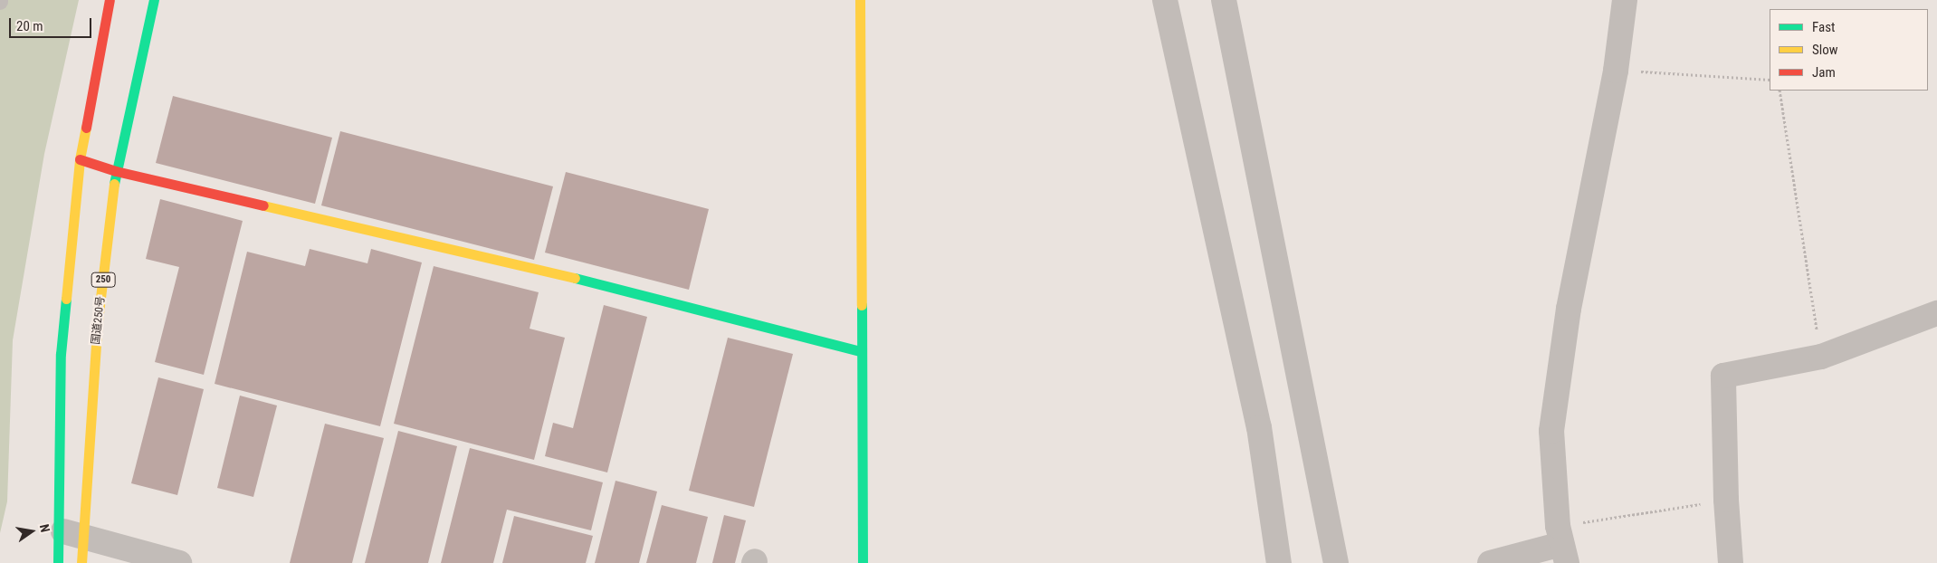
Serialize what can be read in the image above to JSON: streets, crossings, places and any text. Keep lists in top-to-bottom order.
{
  "streets": {
    "main road": ["250", "国道250号"]
  },
  "legend": ["Fast", "Slow", "Jam"],
  "scale_bar": "20 m",
  "north": "right"
}
